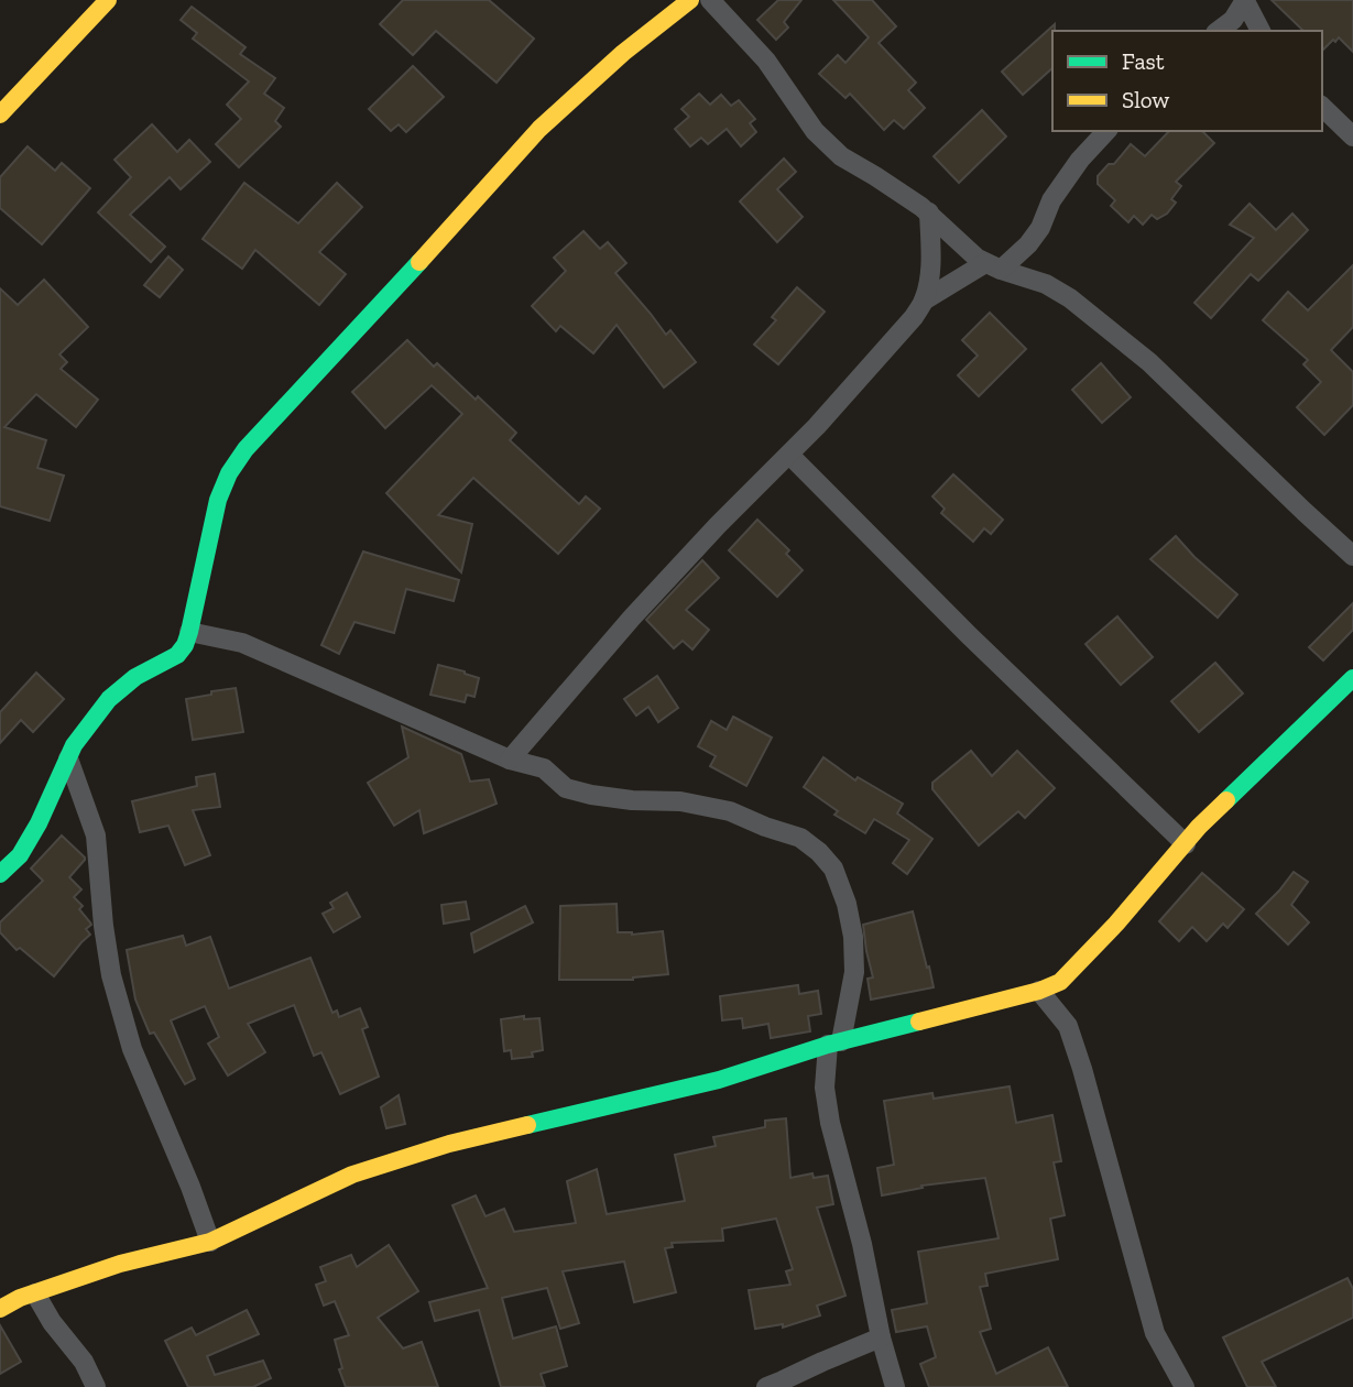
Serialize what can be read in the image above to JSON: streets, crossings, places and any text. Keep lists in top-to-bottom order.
{
  "legend": ["Fast", "Slow"]
}
